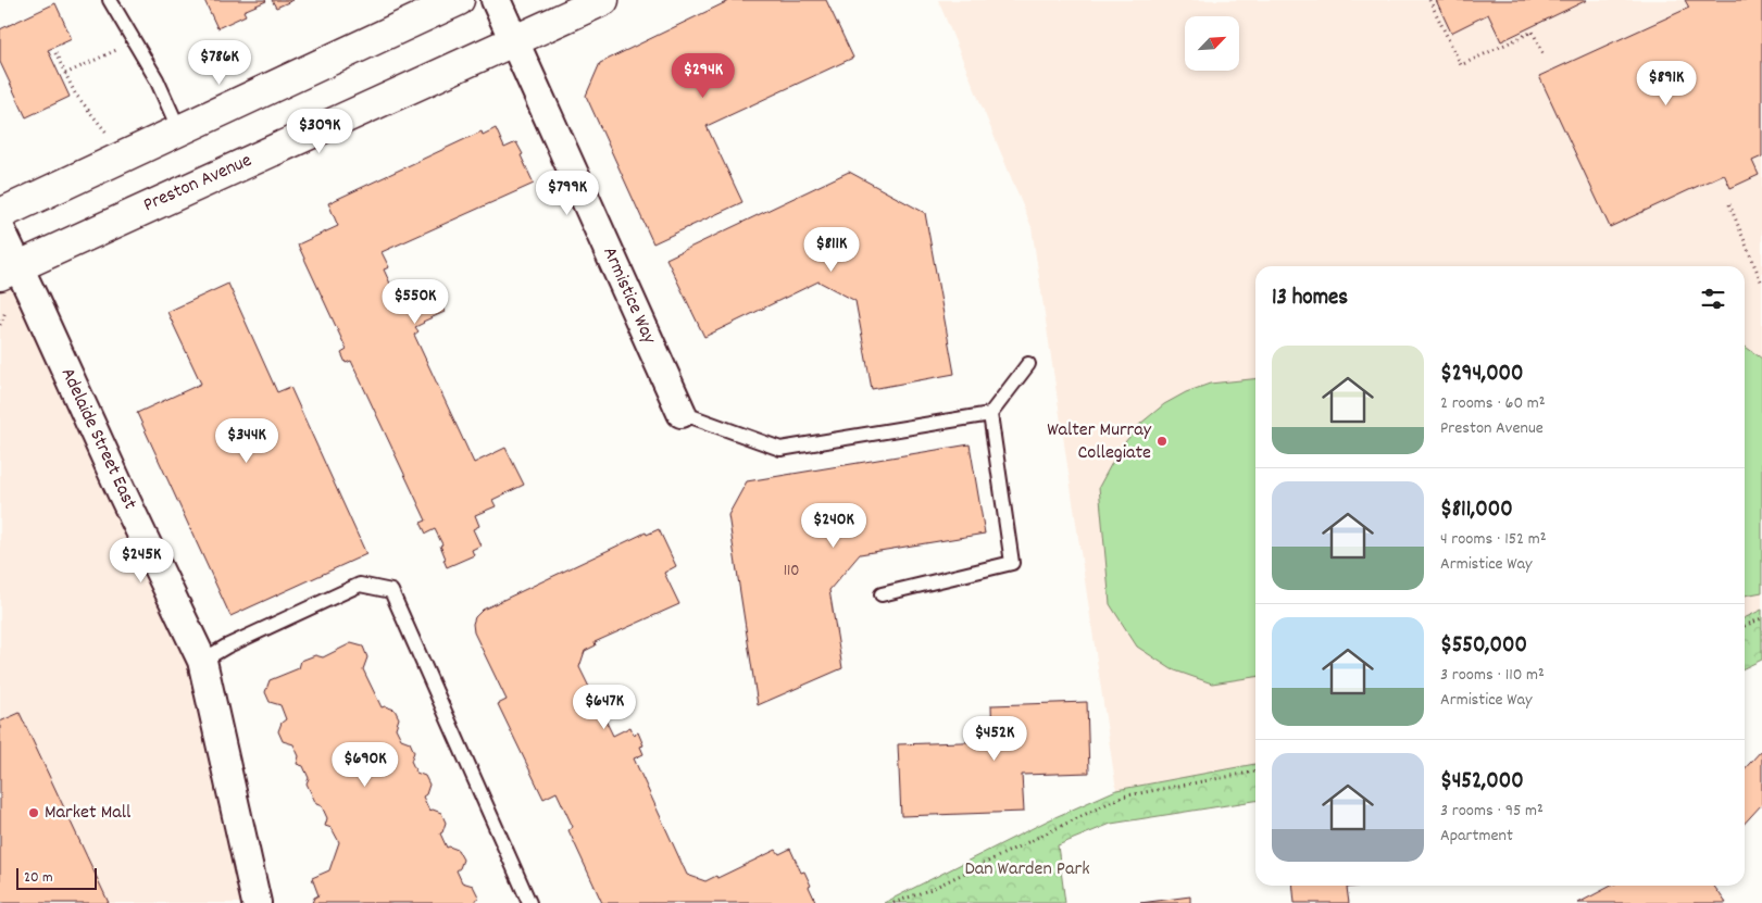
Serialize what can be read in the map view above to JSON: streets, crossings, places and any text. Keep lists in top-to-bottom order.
{
  "streets": {
    "main road": ["Preston Avenue"],
    "street": ["Armistice Way", "Adelaide Street East"]
  },
  "crossings": [
    ["Preston Avenue", "Armistice Way"],
    ["Preston Avenue", "Adelaide Street East"]
  ],
  "parks": ["Dan Warden Park"],
  "places": ["Walter Murray Collegiate", "Market Mall"],
  "house_numbers": ["110"],
  "scale_bar": "20 m",
  "north": "top right",
  "page": {
    "price": [
      "$786K",
      "$294K",
      "$891K",
      "$309K",
      "$799K",
      "$811K",
      "$550K",
      "$344K",
      "$240K",
      "$245K",
      "$647K",
      "$452K",
      "$690K"
    ],
    "heading": "13 homes",
    "list": [
      {
        "name": "$294,000",
        "note": "2 rooms · 60 m² · Preston Avenue"
      },
      {
        "name": "$811,000",
        "note": "4 rooms · 152 m² · Armistice Way"
      },
      {
        "name": "$550,000",
        "note": "3 rooms · 110 m² · Armistice Way"
      },
      {
        "name": "$452,000",
        "note": "3 rooms · 95 m² · Apartment"
      }
    ],
    "scale": "20 m"
  }
}
